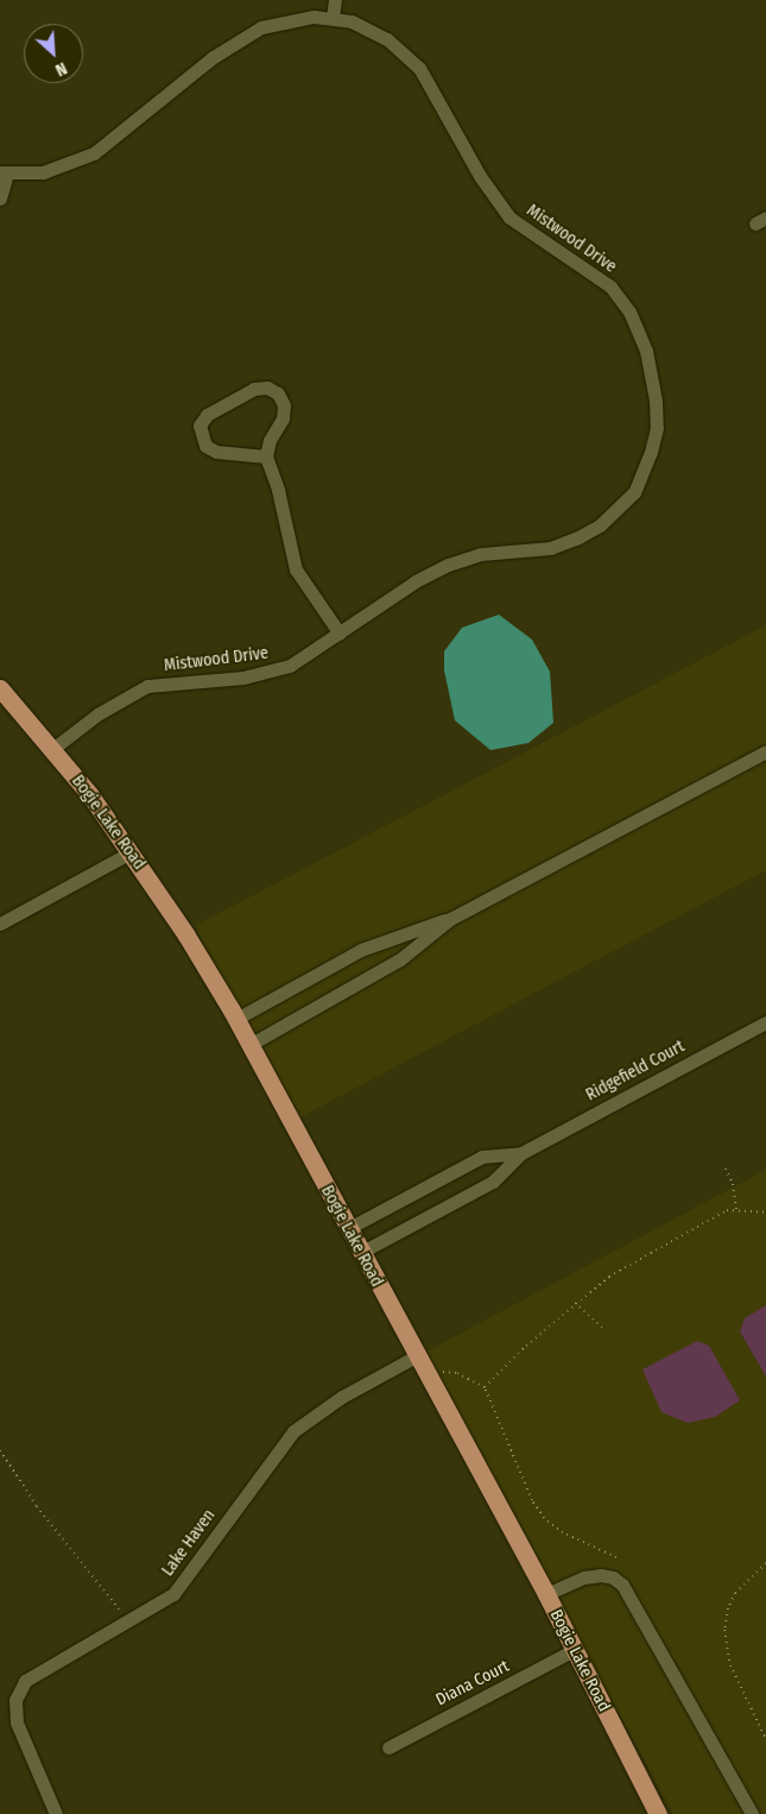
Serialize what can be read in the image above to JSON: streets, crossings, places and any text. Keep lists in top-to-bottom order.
{
  "streets": {
    "main road": ["Bogie Lake Road"],
    "street": [
      "Mistwood Drive",
      "Ridgefield Court",
      "Lake Haven",
      "Diana Court"
    ]
  },
  "crossings": [
    ["Mistwood Drive", "Bogie Lake Road"],
    ["Bogie Lake Road", "Ridgefield Court"],
    ["Bogie Lake Road", "Lake Haven"],
    ["Bogie Lake Road", "Diana Court"]
  ],
  "north": "bottom right"
}
